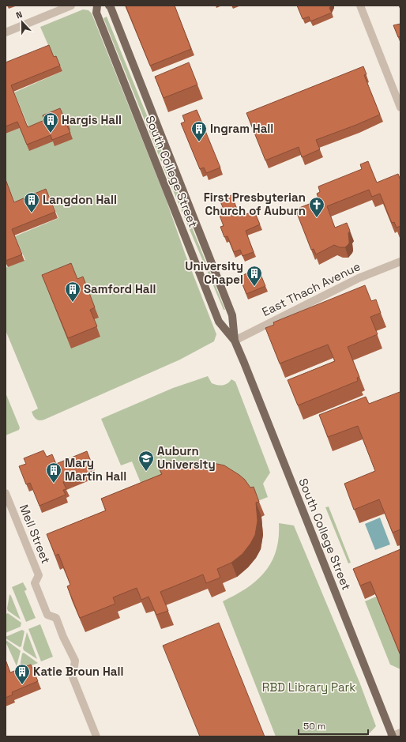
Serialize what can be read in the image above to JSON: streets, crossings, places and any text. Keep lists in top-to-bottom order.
{
  "streets": {
    "main road": ["South College Street"],
    "street": ["East Thach Avenue", "Mell Street"]
  },
  "crossings": [
    ["South College Street", "East Thach Avenue"]
  ],
  "parks": ["RBD Library Park"],
  "places": {
    "building": [
      "Hargis Hall",
      "Ingram Hall",
      "Langdon Hall",
      "University Chapel",
      "Samford Hall",
      "Mary Martin Hall",
      "Katie Broun Hall"
    ],
    "church": ["First Presbyterian Church of Auburn"],
    "school or university": ["Auburn University"]
  },
  "scale_bar": "50 m",
  "north": "top"
}
